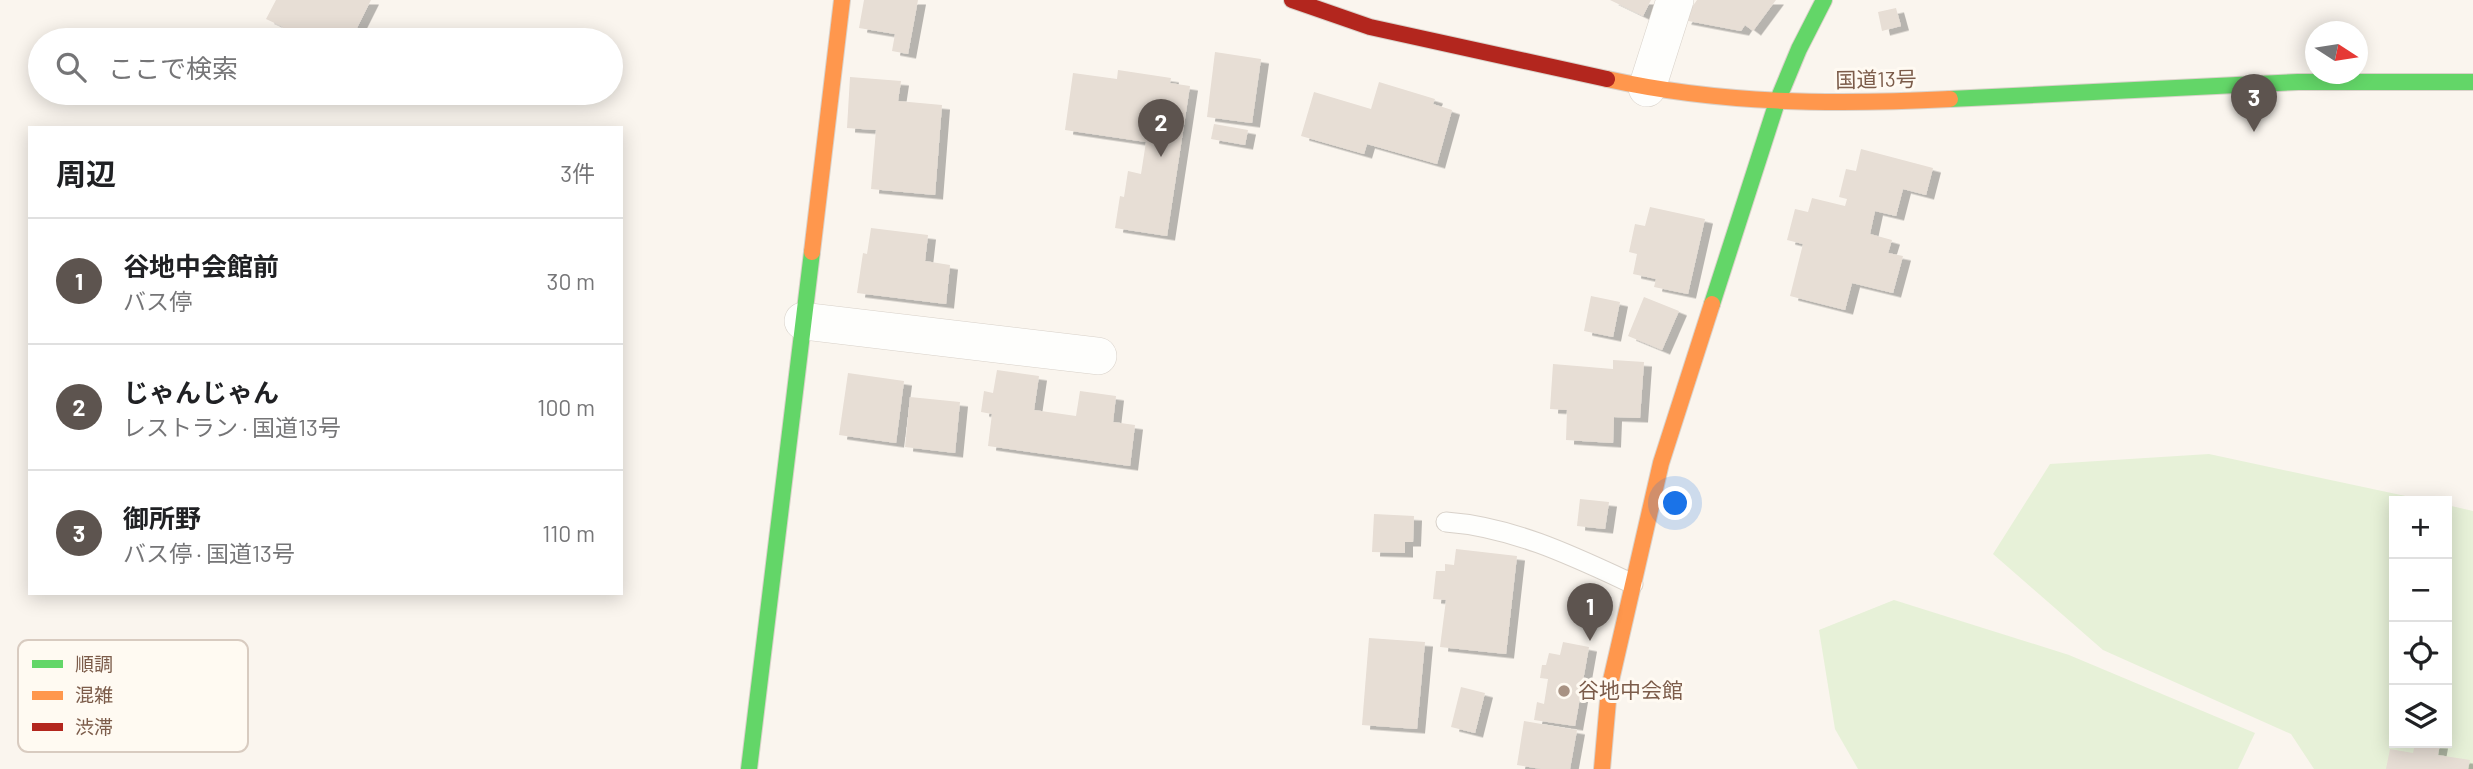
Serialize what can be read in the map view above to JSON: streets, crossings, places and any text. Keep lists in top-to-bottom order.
{
  "streets": {
    "main road": ["国道13号"]
  },
  "places": ["谷地中会館"],
  "legend": ["順調", "混雑", "渋滞"],
  "north": "right",
  "page": {
    "search": "ここで検索",
    "pins": ["3", "2", "1"],
    "heading": ["周辺", "3件"],
    "list": [
      {
        "mark": "1",
        "name": "谷地中会館前",
        "note": "バス停",
        "value": "30 m"
      },
      {
        "mark": "2",
        "name": "じゃんじゃん",
        "note": "レストラン · 国道13号",
        "value": "100 m"
      },
      {
        "mark": "3",
        "name": "御所野",
        "note": "バス停 · 国道13号",
        "value": "110 m"
      }
    ],
    "map_buttons": ["+", "−"]
  }
}
